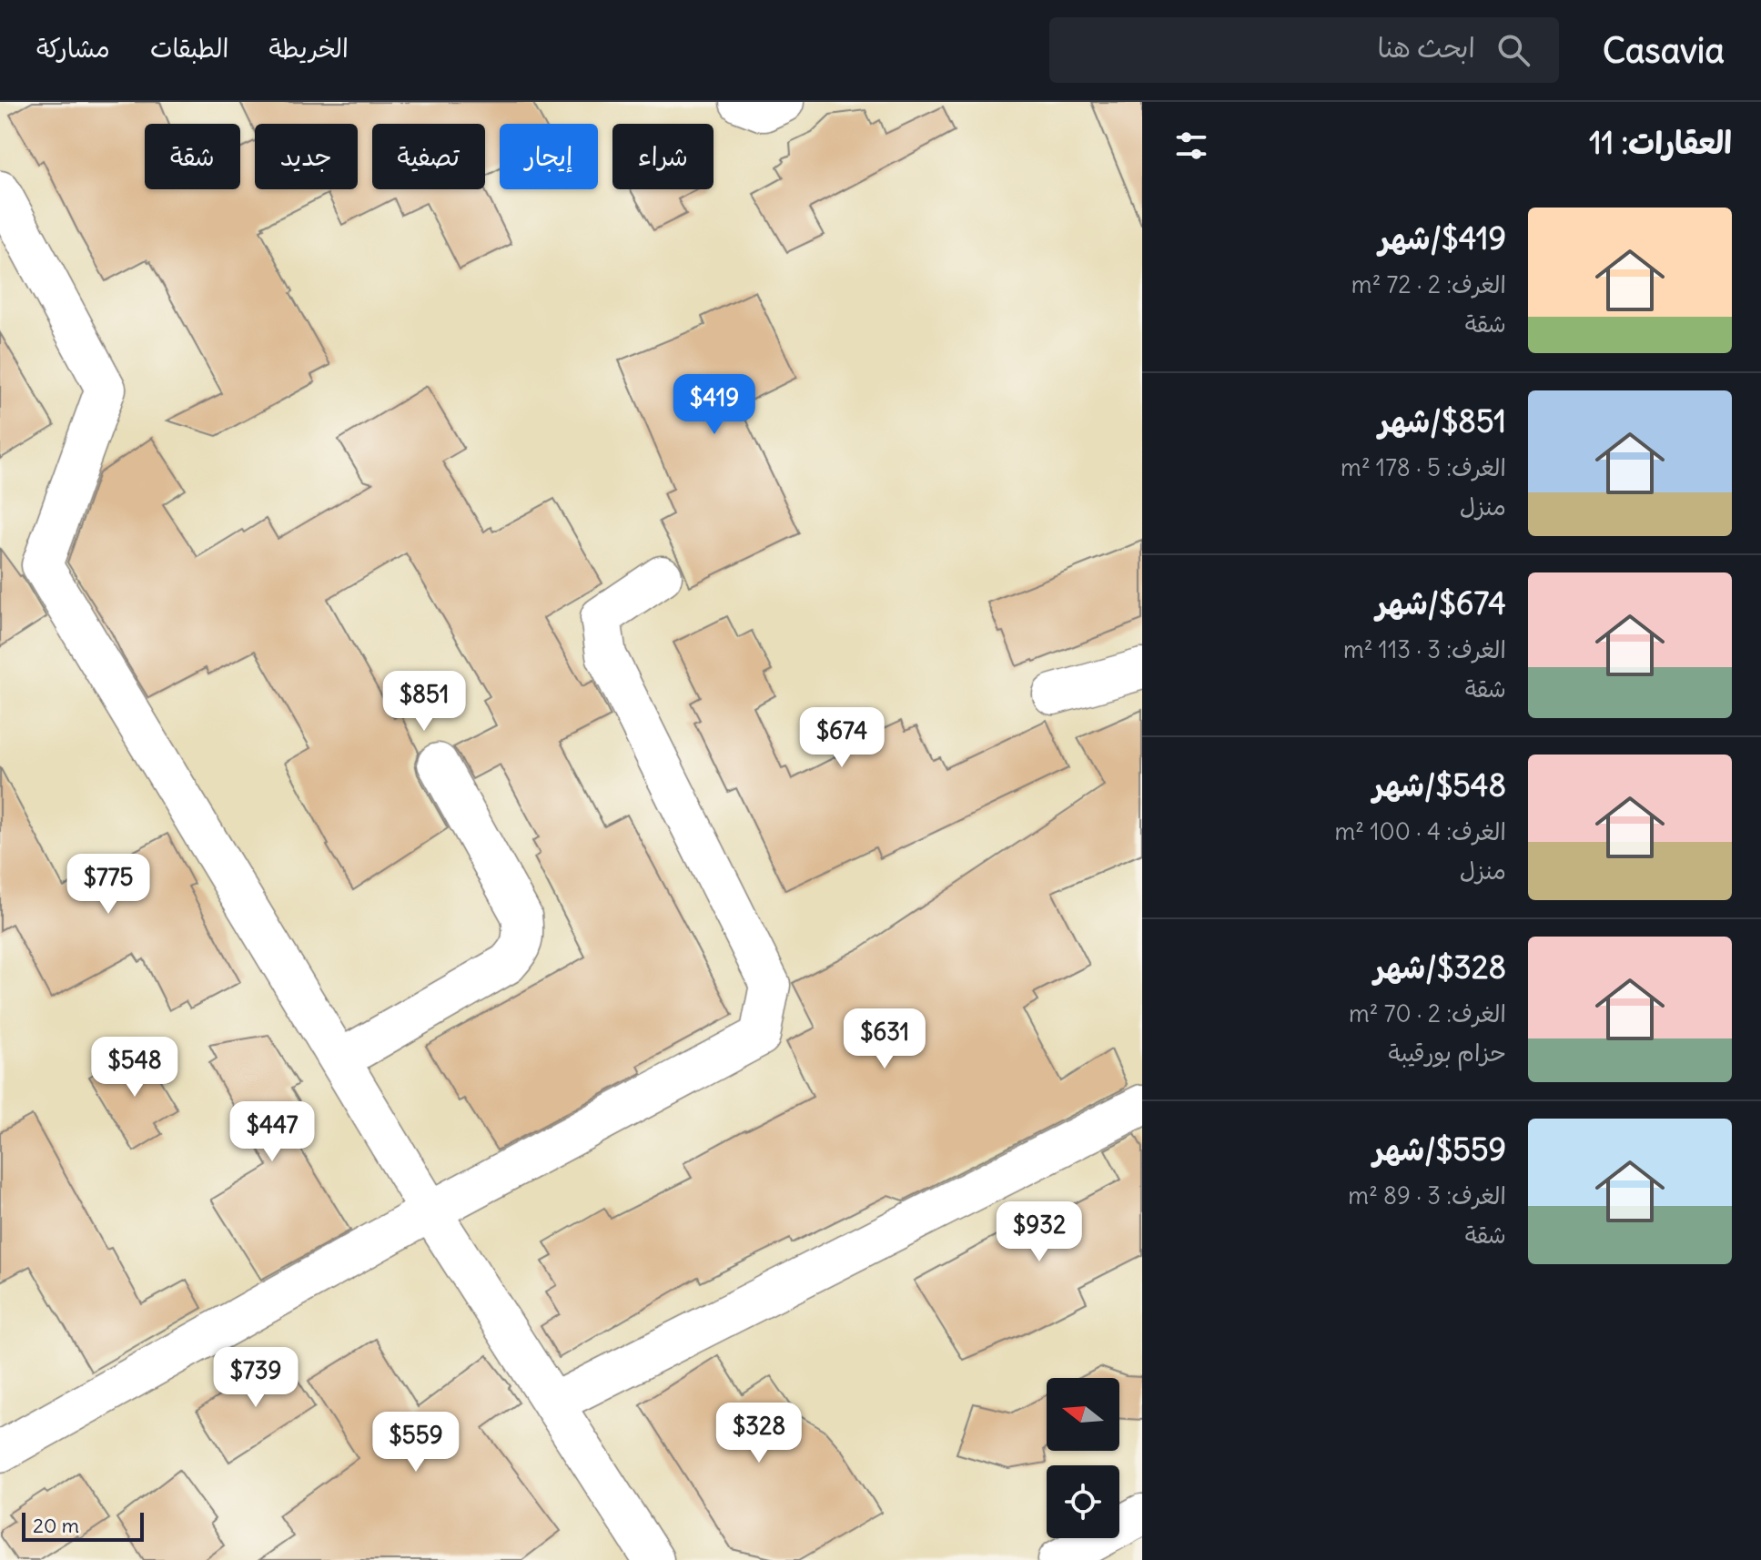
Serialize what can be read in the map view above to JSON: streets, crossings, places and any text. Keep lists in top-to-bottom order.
{
  "scale_bar": "20 m",
  "north": "left",
  "page": {
    "header": "Casavia",
    "search": "ابحث هنا",
    "nav": ["الخريطة", "الطبقات", "مشاركة"],
    "heading": "العقارات: 11",
    "chip": [
      "شراء",
      "إيجار",
      "تصفية",
      "جديد",
      "شقة"
    ],
    "list": [
      {
        "name": "$419/شهر",
        "note": "الغرف: 2 · 72 m² · شقة"
      },
      {
        "name": "$851/شهر",
        "note": "الغرف: 5 · 178 m² · منزل"
      },
      {
        "name": "$674/شهر",
        "note": "الغرف: 3 · 113 m² · شقة"
      },
      {
        "name": "$548/شهر",
        "note": "الغرف: 4 · 100 m² · منزل"
      },
      {
        "name": "$328/شهر",
        "note": "الغرف: 2 · 70 m² · حزام بورقيبة"
      },
      {
        "name": "$559/شهر",
        "note": "الغرف: 3 · 89 m² · شقة"
      }
    ],
    "price": [
      "$419",
      "$851",
      "$674",
      "$775",
      "$631",
      "$548",
      "$447",
      "$932",
      "$739",
      "$328",
      "$559"
    ],
    "scale": "20 m"
  }
}
